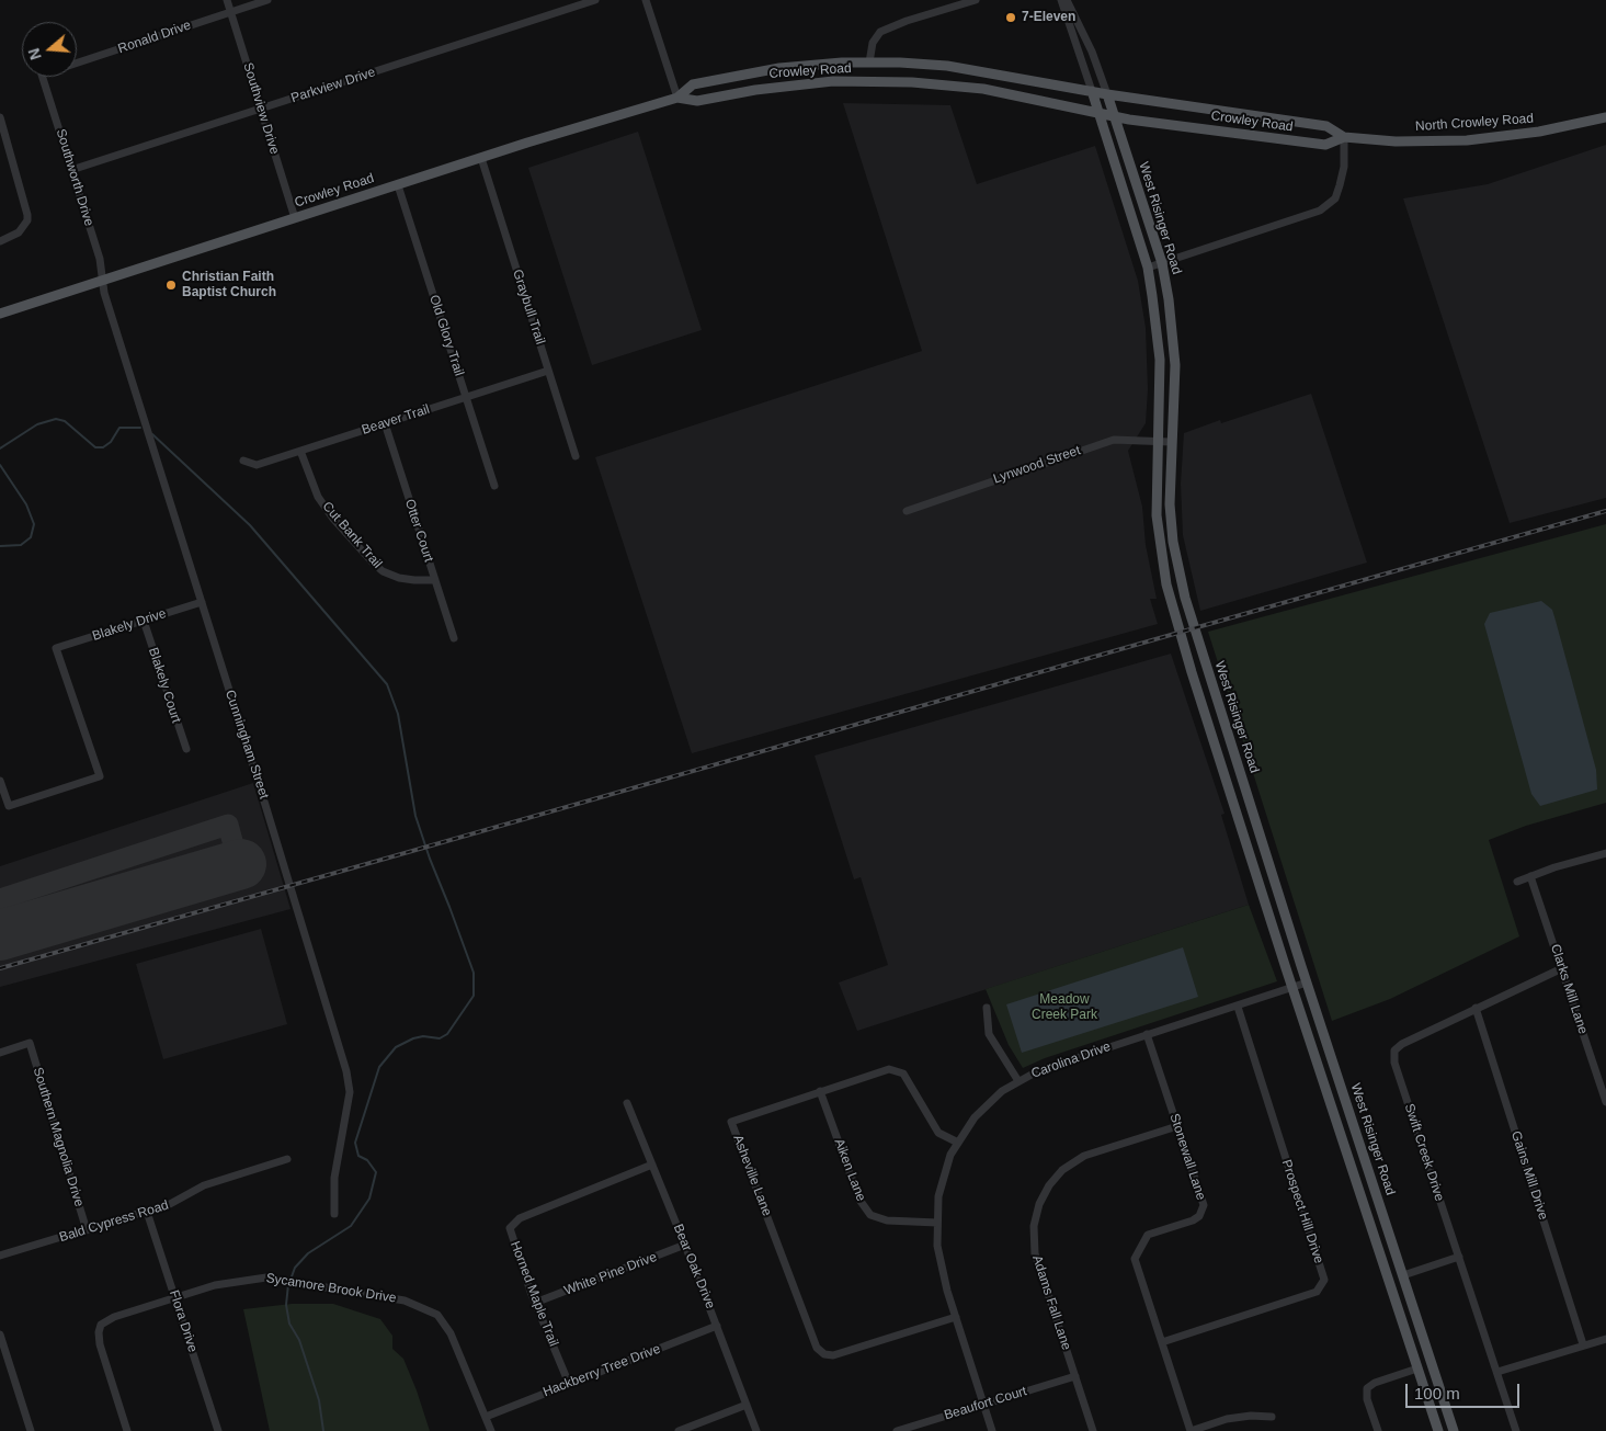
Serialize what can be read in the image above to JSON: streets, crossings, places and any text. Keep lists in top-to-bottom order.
{
  "streets": {
    "main road": ["Crowley Road", "North Crowley Road", "West Risinger Road"],
    "street": [
      "Ronald Drive",
      "Parkview Drive",
      "Southview Drive",
      "Southworth Drive",
      "Graybull Trail",
      "Old Glory Trail",
      "Beaver Trail",
      "Lynwood Street",
      "Otter Court",
      "Cut Bank Trail",
      "Blakely Drive",
      "Blakely Court",
      "Cunningham Street",
      "Clarks Mill Lane",
      "Carolina Drive",
      "Southern Magnolia Drive",
      "Swift Creek Drive",
      "Stonewall Lane",
      "Aiken Lane",
      "Asheville Lane",
      "Gains Mill Drive",
      "Prospect Hill Drive",
      "Bald Cypress Road",
      "Bear Oak Drive",
      "White Pine Drive",
      "Sycamore Brook Drive",
      "Horned Maple Trail",
      "Adams Fall Lane",
      "Flora Drive",
      "Hackberry Tree Drive",
      "Beaufort Court"
    ]
  },
  "crossings": [
    ["Ronald Drive", "Southview Drive"],
    ["Crowley Road", "Southview Drive"],
    ["Crowley Road", "North Crowley Road"],
    ["Crowley Road", "Southworth Drive"],
    ["Crowley Road", "West Risinger Road"],
    ["Crowley Road", "Graybull Trail"],
    ["Crowley Road", "Old Glory Trail"],
    ["Crowley Road", "Cunningham Street"],
    ["Parkview Drive", "Southview Drive"],
    ["Parkview Drive", "Southworth Drive"],
    ["Southworth Drive", "Cunningham Street"],
    ["West Risinger Road", "Lynwood Street"],
    ["West Risinger Road", "Carolina Drive"],
    ["Graybull Trail", "Beaver Trail"],
    ["Old Glory Trail", "Beaver Trail"],
    ["Beaver Trail", "Otter Court"],
    ["Beaver Trail", "Cut Bank Trail"],
    ["Otter Court", "Cut Bank Trail"],
    ["Blakely Drive", "Blakely Court"],
    ["Blakely Drive", "Cunningham Street"],
    ["Clarks Mill Lane", "Swift Creek Drive"],
    ["Carolina Drive", "Stonewall Lane"],
    ["Carolina Drive", "Aiken Lane"],
    ["Carolina Drive", "Asheville Lane"],
    ["Carolina Drive", "Prospect Hill Drive"],
    ["Carolina Drive", "Beaufort Court"],
    ["Southern Magnolia Drive", "Bald Cypress Road"],
    ["Swift Creek Drive", "Gains Mill Drive"],
    ["Stonewall Lane", "Prospect Hill Drive"],
    ["Stonewall Lane", "Adams Fall Lane"],
    ["Aiken Lane", "Asheville Lane"],
    ["Bald Cypress Road", "Flora Drive"],
    ["Bear Oak Drive", "White Pine Drive"],
    ["Bear Oak Drive", "Horned Maple Trail"],
    ["Bear Oak Drive", "Hackberry Tree Drive"],
    ["White Pine Drive", "Horned Maple Trail"],
    ["Sycamore Brook Drive", "Flora Drive"],
    ["Sycamore Brook Drive", "Hackberry Tree Drive"],
    ["Horned Maple Trail", "Hackberry Tree Drive"],
    ["Adams Fall Lane", "Beaufort Court"]
  ],
  "parks": ["Meadow Creek Park"],
  "places": ["7-Eleven", "Christian Faith Baptist Church"],
  "scale_bar": "100 m",
  "north": "left"
}
